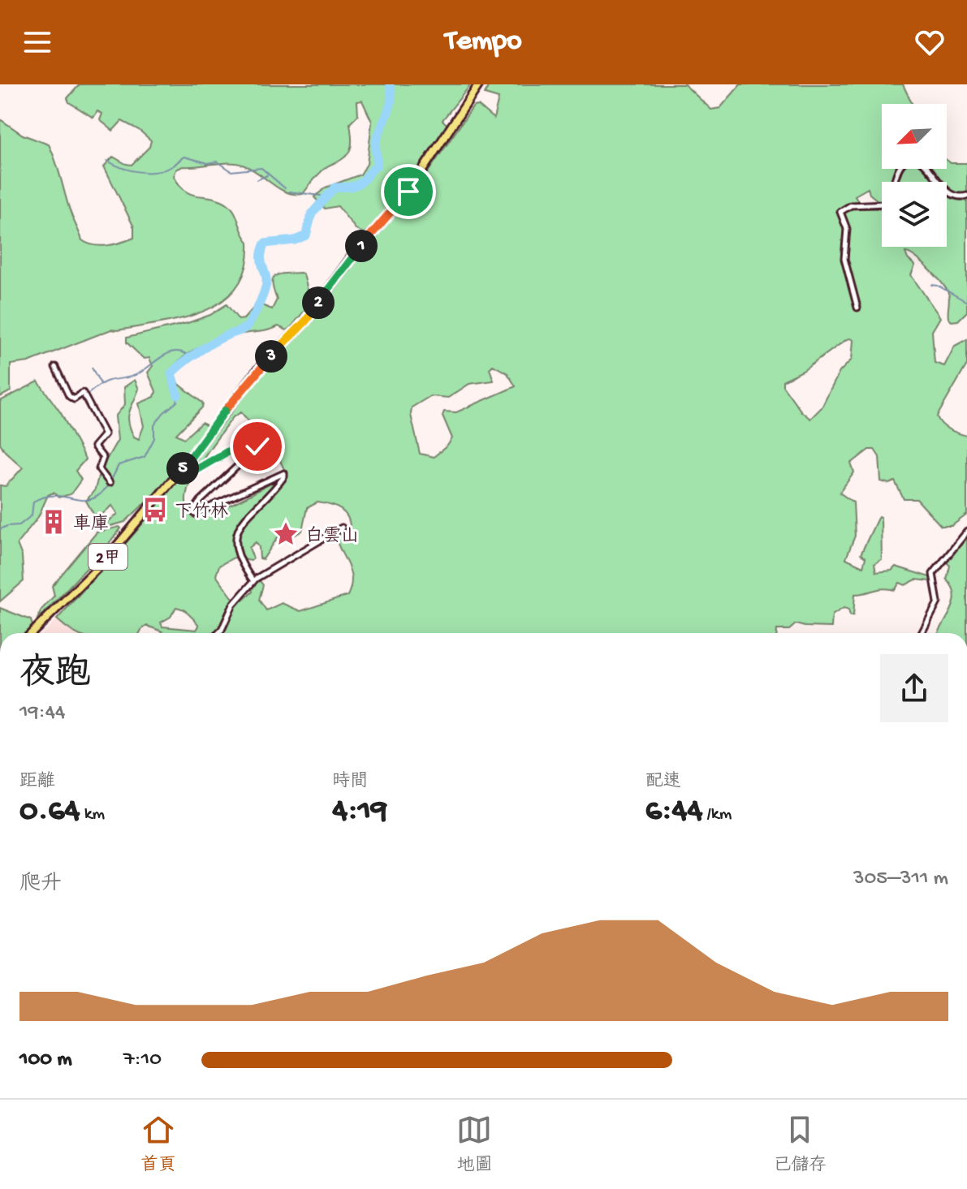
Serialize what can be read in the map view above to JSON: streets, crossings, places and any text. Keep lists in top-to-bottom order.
{
  "streets": {
    "main road": ["2甲"]
  },
  "places": {
    "bus stop": ["下竹林"],
    "building": ["車庫"],
    "place": ["白雲山"]
  },
  "north": "bottom left",
  "page": {
    "header": "Tempo",
    "pins": [
      "1",
      "2",
      "3",
      "5"
    ],
    "heading": ["夜跑", "19:44"],
    "stats": [
      ["距離", "0.64 km"],
      ["時間", "4:19"],
      ["配速", "6:44 /km"]
    ],
    "chart": ["爬升", "305–311 m"],
    "list": [
      {
        "name": "100 m",
        "note": "7:10"
      }
    ],
    "tabs": ["首頁", "地圖", "已儲存"]
  }
}
